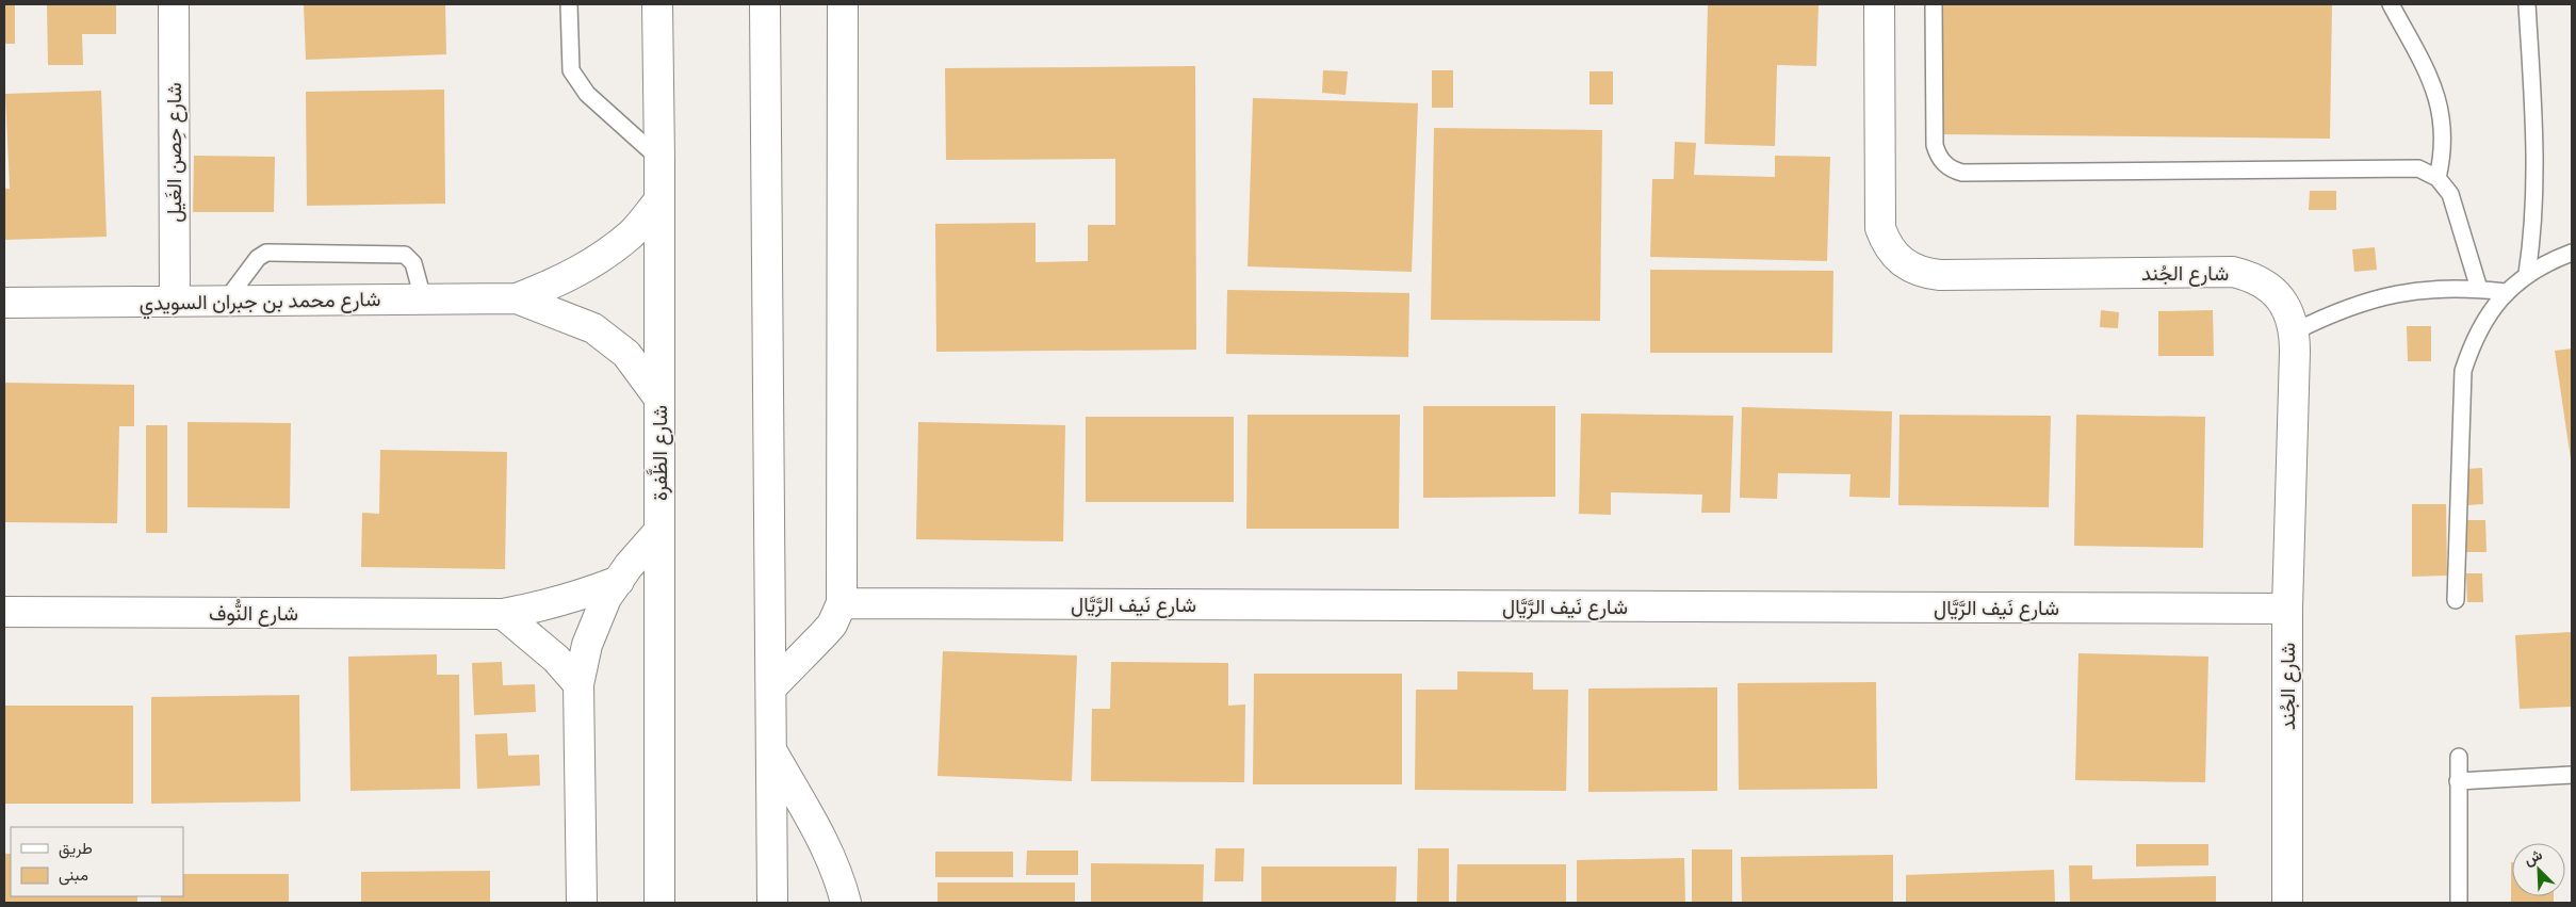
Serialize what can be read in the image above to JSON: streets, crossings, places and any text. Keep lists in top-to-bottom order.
{
  "streets": {
    "street": [
      "شارع حِصن الغَيل",
      "شارع الجُند",
      "شارع محمد بن جبران السويدي",
      "شارع الظَّفرة",
      "شارع نَيف الرَّيَّال",
      "شارع النُّوف"
    ]
  },
  "crossings": [
    ["شارع حِصن الغَيل", "شارع محمد بن جبران السويدي"],
    ["شارع الجُند", "شارع نَيف الرَّيَّال"],
    ["شارع محمد بن جبران السويدي", "شارع الظَّفرة"]
  ],
  "legend": ["طريق", "مبنى"],
  "north": "top left"
}
